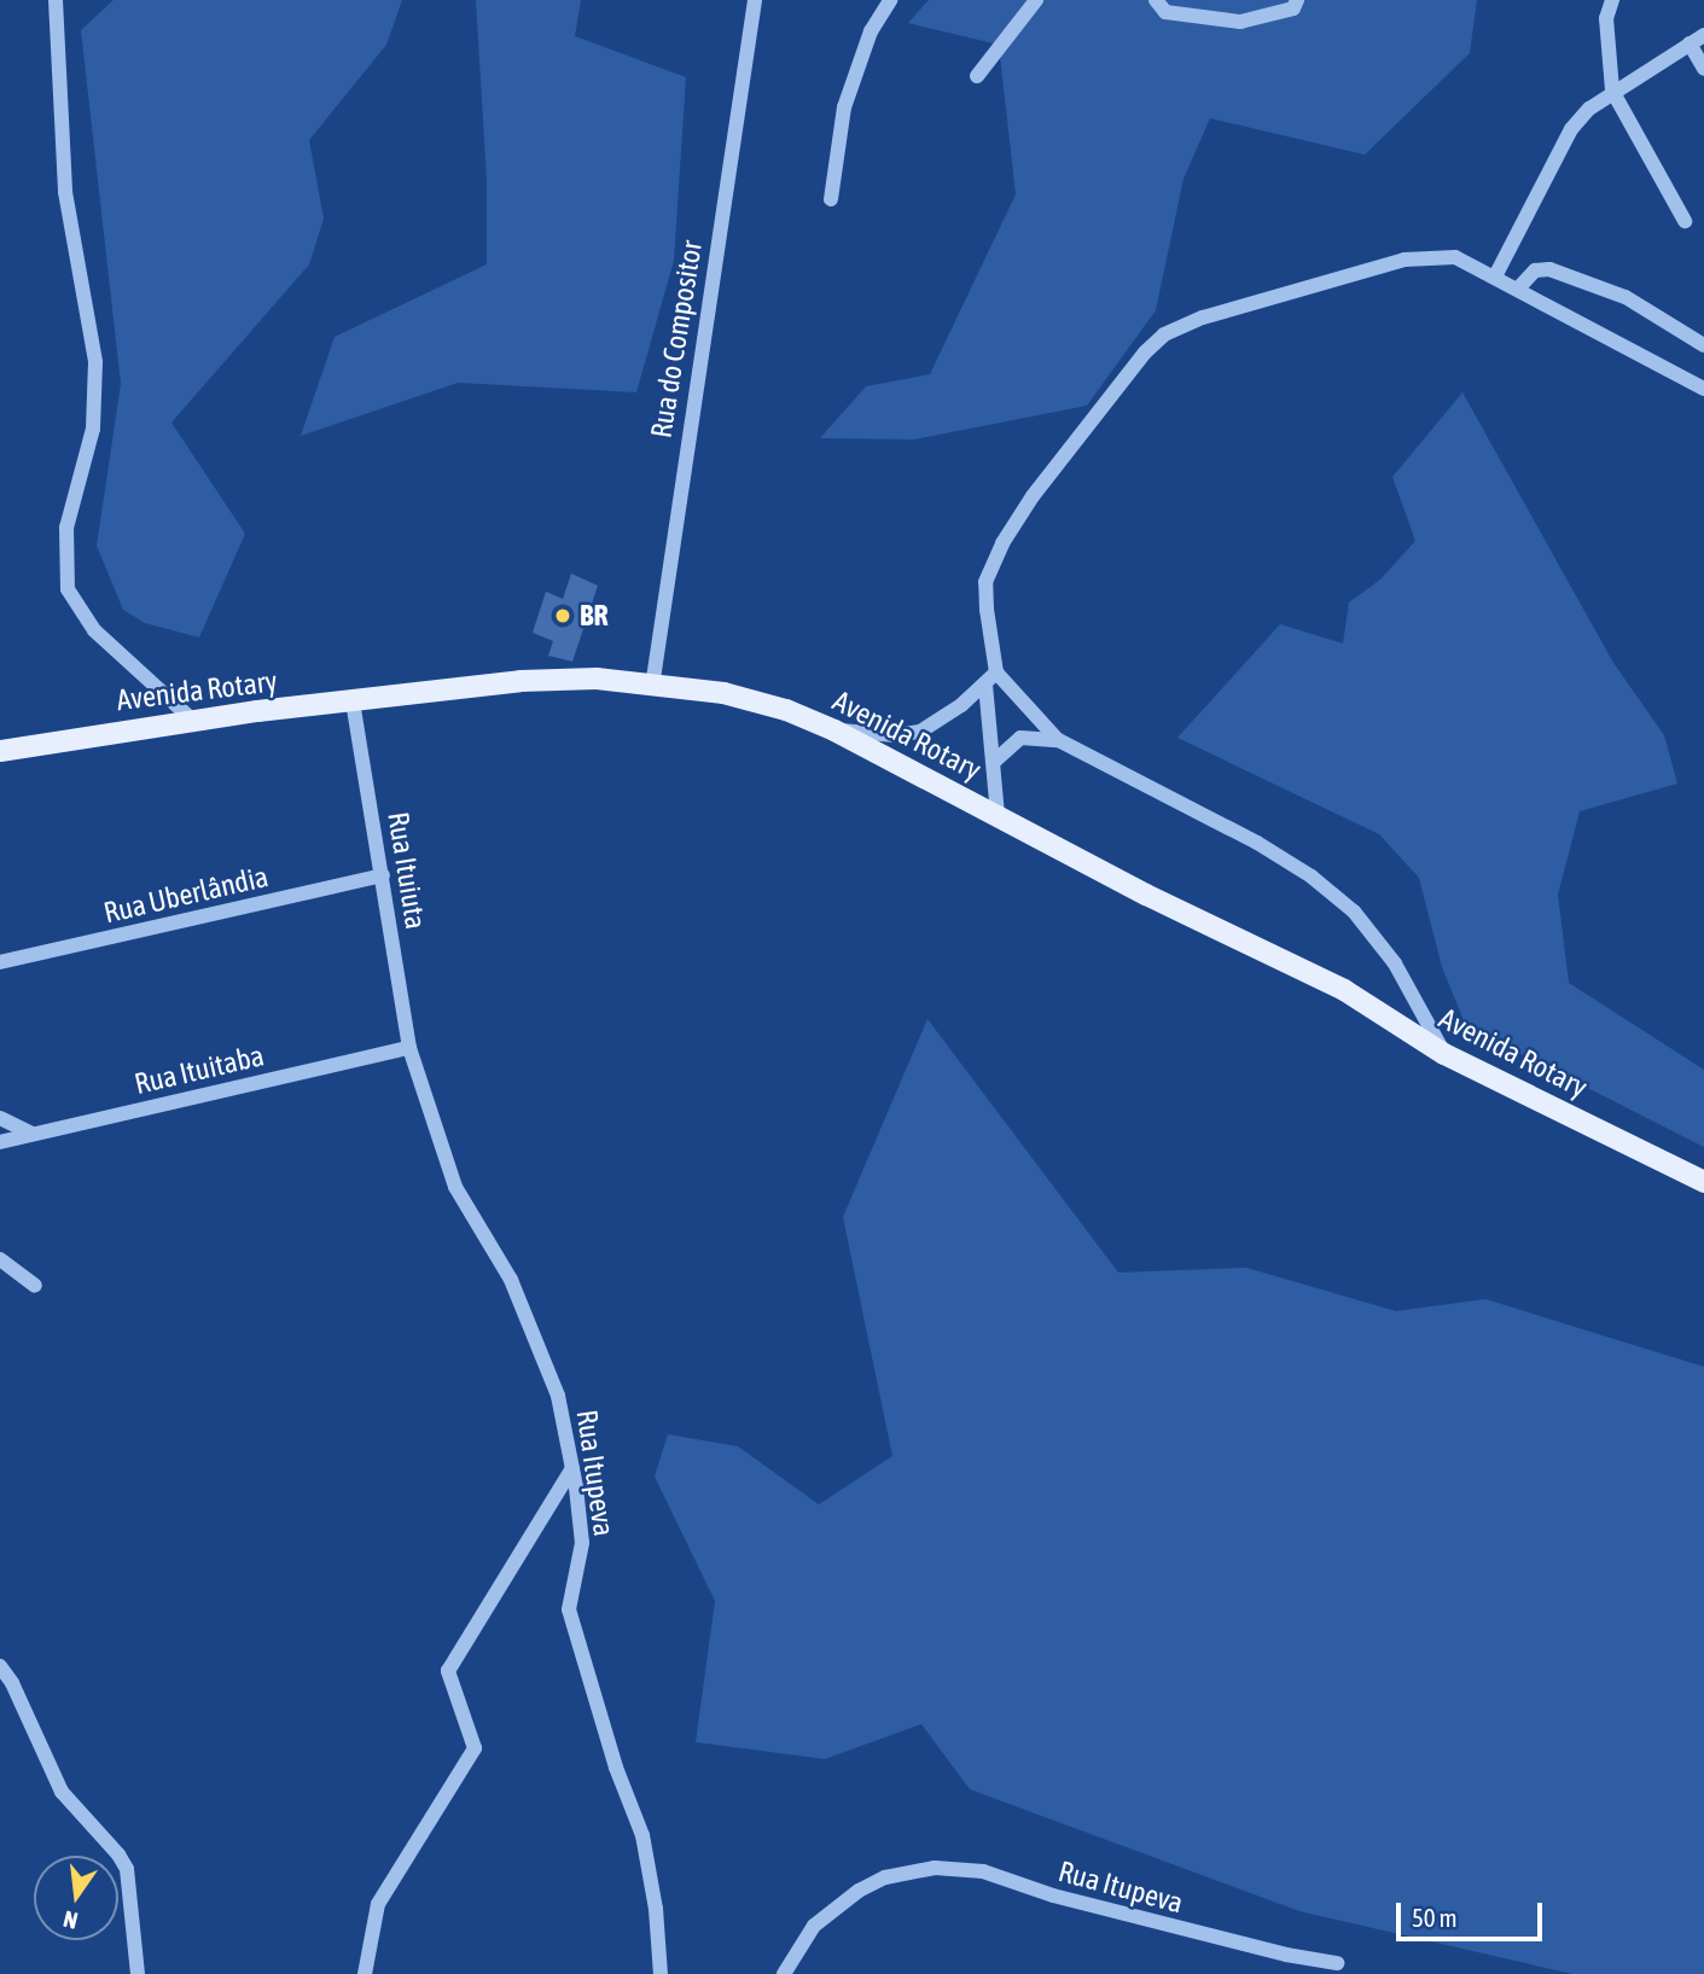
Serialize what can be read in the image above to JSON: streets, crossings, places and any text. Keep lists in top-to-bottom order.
{
  "streets": {
    "main road": ["Avenida Rotary"],
    "street": [
      "Rua do Compositor",
      "Rua Ituiuta",
      "Rua Uberlândia",
      "Rua Ituitaba",
      "Rua Itupeva"
    ]
  },
  "crossings": [
    ["Rua do Compositor", "Avenida Rotary"],
    ["Avenida Rotary", "Rua Ituiuta"],
    ["Rua Ituiuta", "Rua Uberlândia"],
    ["Rua Ituiuta", "Rua Ituitaba"],
    ["Rua Ituiuta", "Rua Itupeva"],
    ["Rua Ituitaba", "Rua Itupeva"]
  ],
  "places": ["BR"],
  "scale_bar": "50 m",
  "north": "bottom"
}
